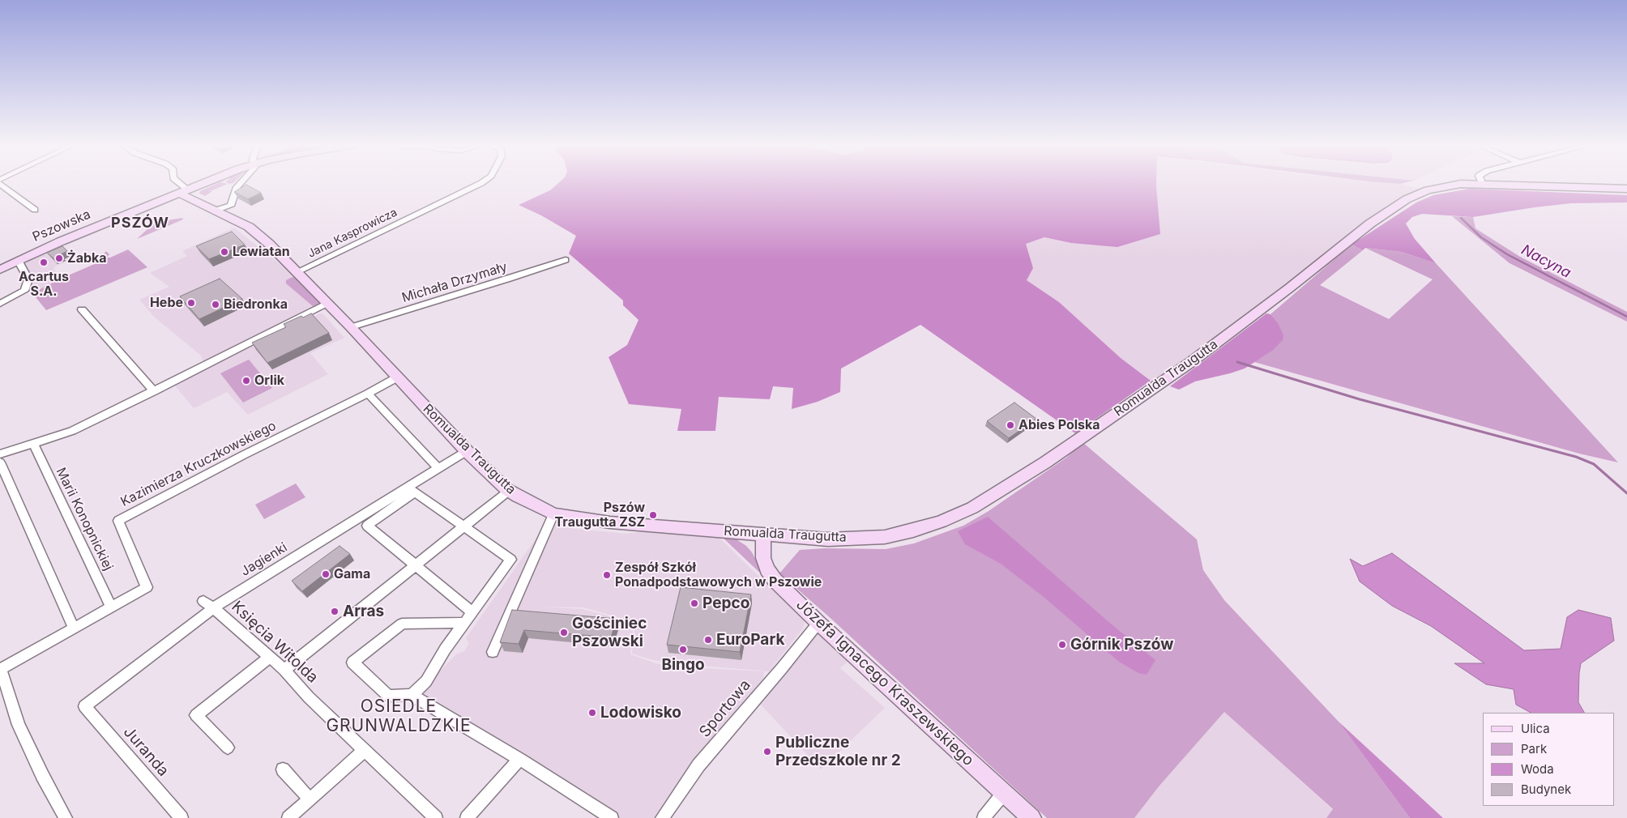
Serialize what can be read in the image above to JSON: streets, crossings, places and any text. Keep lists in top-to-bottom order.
{
  "streets": {
    "street": [
      "Pszowska",
      "Jana Kasprowicza",
      "Michała Drzymały",
      "Romualda Traugutta",
      "Kazimierza Kruczkowskiego",
      "Marii Konopnickiej",
      "Jagienki",
      "Księcia Witolda",
      "Józefa Ignacego Kraszewskiego",
      "Sportowa",
      "Juranda"
    ]
  },
  "crossings": [
    ["Pszowska", "Romualda Traugutta"],
    ["Jana Kasprowicza", "Romualda Traugutta"],
    ["Michała Drzymały", "Romualda Traugutta"],
    ["Romualda Traugutta", "Kazimierza Kruczkowskiego"],
    ["Romualda Traugutta", "Jagienki"],
    ["Romualda Traugutta", "Józefa Ignacego Kraszewskiego"],
    ["Kazimierza Kruczkowskiego", "Marii Konopnickiej"],
    ["Jagienki", "Księcia Witolda"],
    ["Jagienki", "Juranda"],
    ["Józefa Ignacego Kraszewskiego", "Sportowa"]
  ],
  "districts": ["PSZÓW", "OSIEDLE GRUNWALDZKIE"],
  "water": ["Nacyna"],
  "places": [
    "Lewiatan",
    "Żabka",
    "Acartus S.A.",
    "Hebe",
    "Biedronka",
    "Orlik",
    "Abies Polska",
    "Pszów Traugutta ZSZ",
    "Gama",
    "Zespół Szkół Ponadpodstawowych w Pszowie",
    "Pepco",
    "Arras",
    "Gościniec Pszowski",
    "EuroPark",
    "Górnik Pszów",
    "Bingo",
    "Lodowisko",
    "Publiczne Przedszkole nr 2"
  ],
  "legend": [
    "Ulica",
    "Park",
    "Woda",
    "Budynek"
  ]
}
